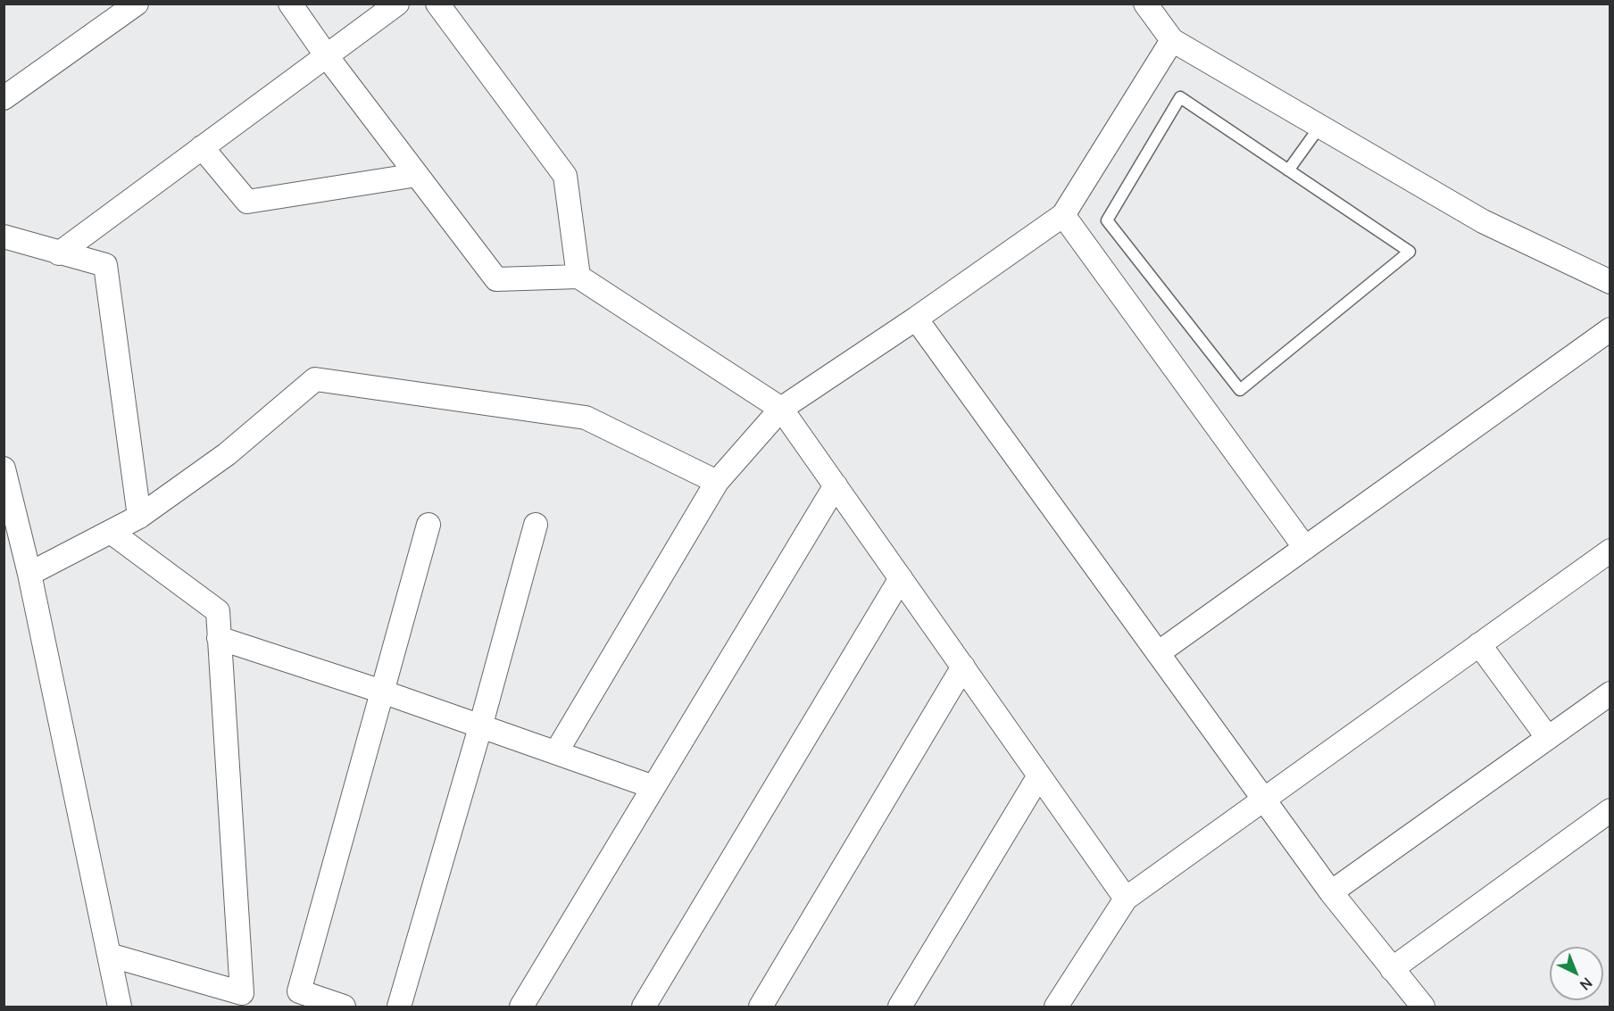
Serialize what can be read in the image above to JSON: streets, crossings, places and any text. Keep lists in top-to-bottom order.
{
  "north": "bottom right"
}
